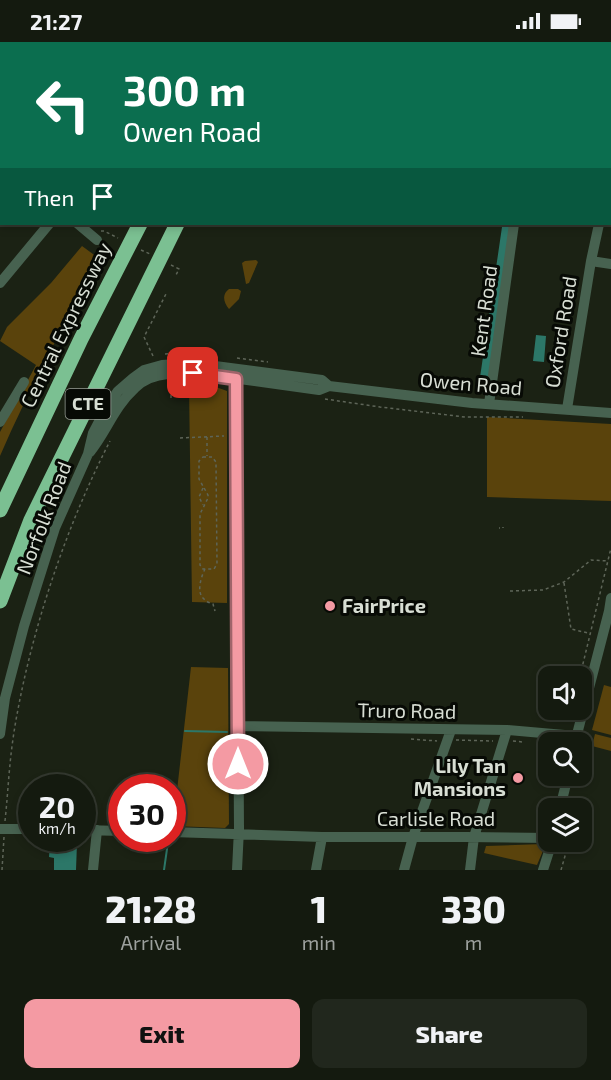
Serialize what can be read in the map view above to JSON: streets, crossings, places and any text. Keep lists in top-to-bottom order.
{
  "streets": {
    "highway": ["Central Expressway", "CTE"],
    "street": [
      "Kent Road",
      "Oxford Road",
      "Owen Road",
      "Norfolk Road",
      "Truro Road",
      "Carlisle Road"
    ]
  },
  "crossings": [
    ["Kent Road", "Owen Road"],
    ["Oxford Road", "Owen Road"],
    ["Owen Road", "Norfolk Road"]
  ],
  "places": ["FairPrice", "Lily Tan Mansions"],
  "page": {
    "status": "21:27",
    "turn": ["300 m", "Owen Road"],
    "then": "Then",
    "speed": "20 km/h",
    "limit": "30",
    "eta": [
      "21:28",
      "Arrival",
      "1",
      "min",
      "330",
      "m"
    ],
    "buttons": ["Exit", "Share"]
  }
}
